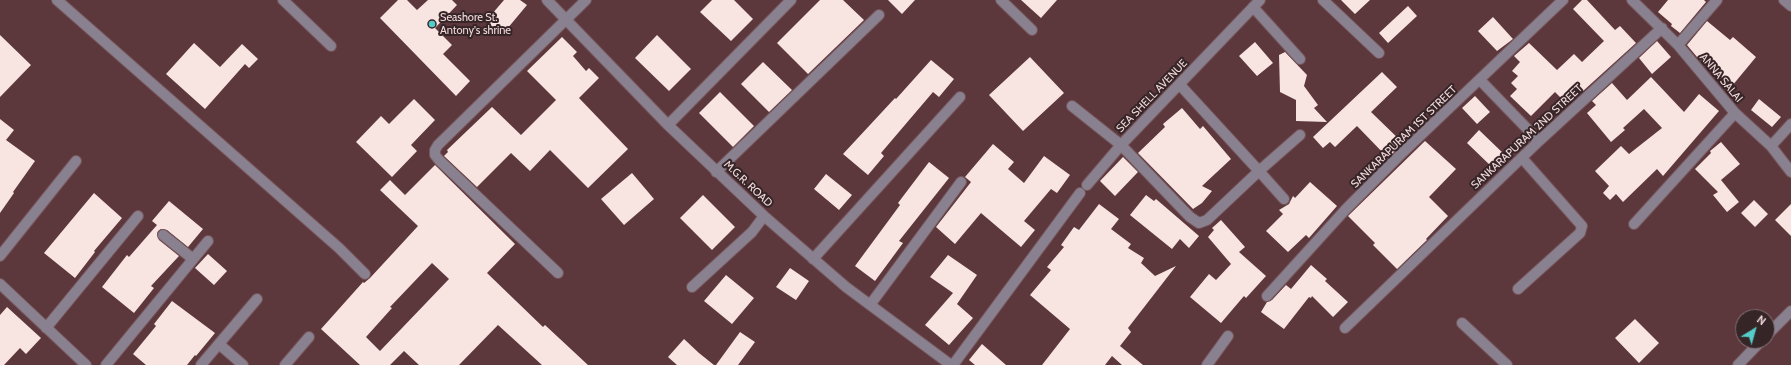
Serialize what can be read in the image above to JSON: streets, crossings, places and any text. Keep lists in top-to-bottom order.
{
  "streets": {
    "street": [
      "ANNA SALAI",
      "SEA SHELL AVENUE",
      "SANKARAPURAM 1ST STREET",
      "SANKARAPURAM 2ND STREET",
      "M.G.R. ROAD"
    ]
  },
  "crossings": [
    ["ANNA SALAI", "SANKARAPURAM 2ND STREET"]
  ],
  "places": ["Seashore St. Antony's shrine"],
  "north": "top right"
}
